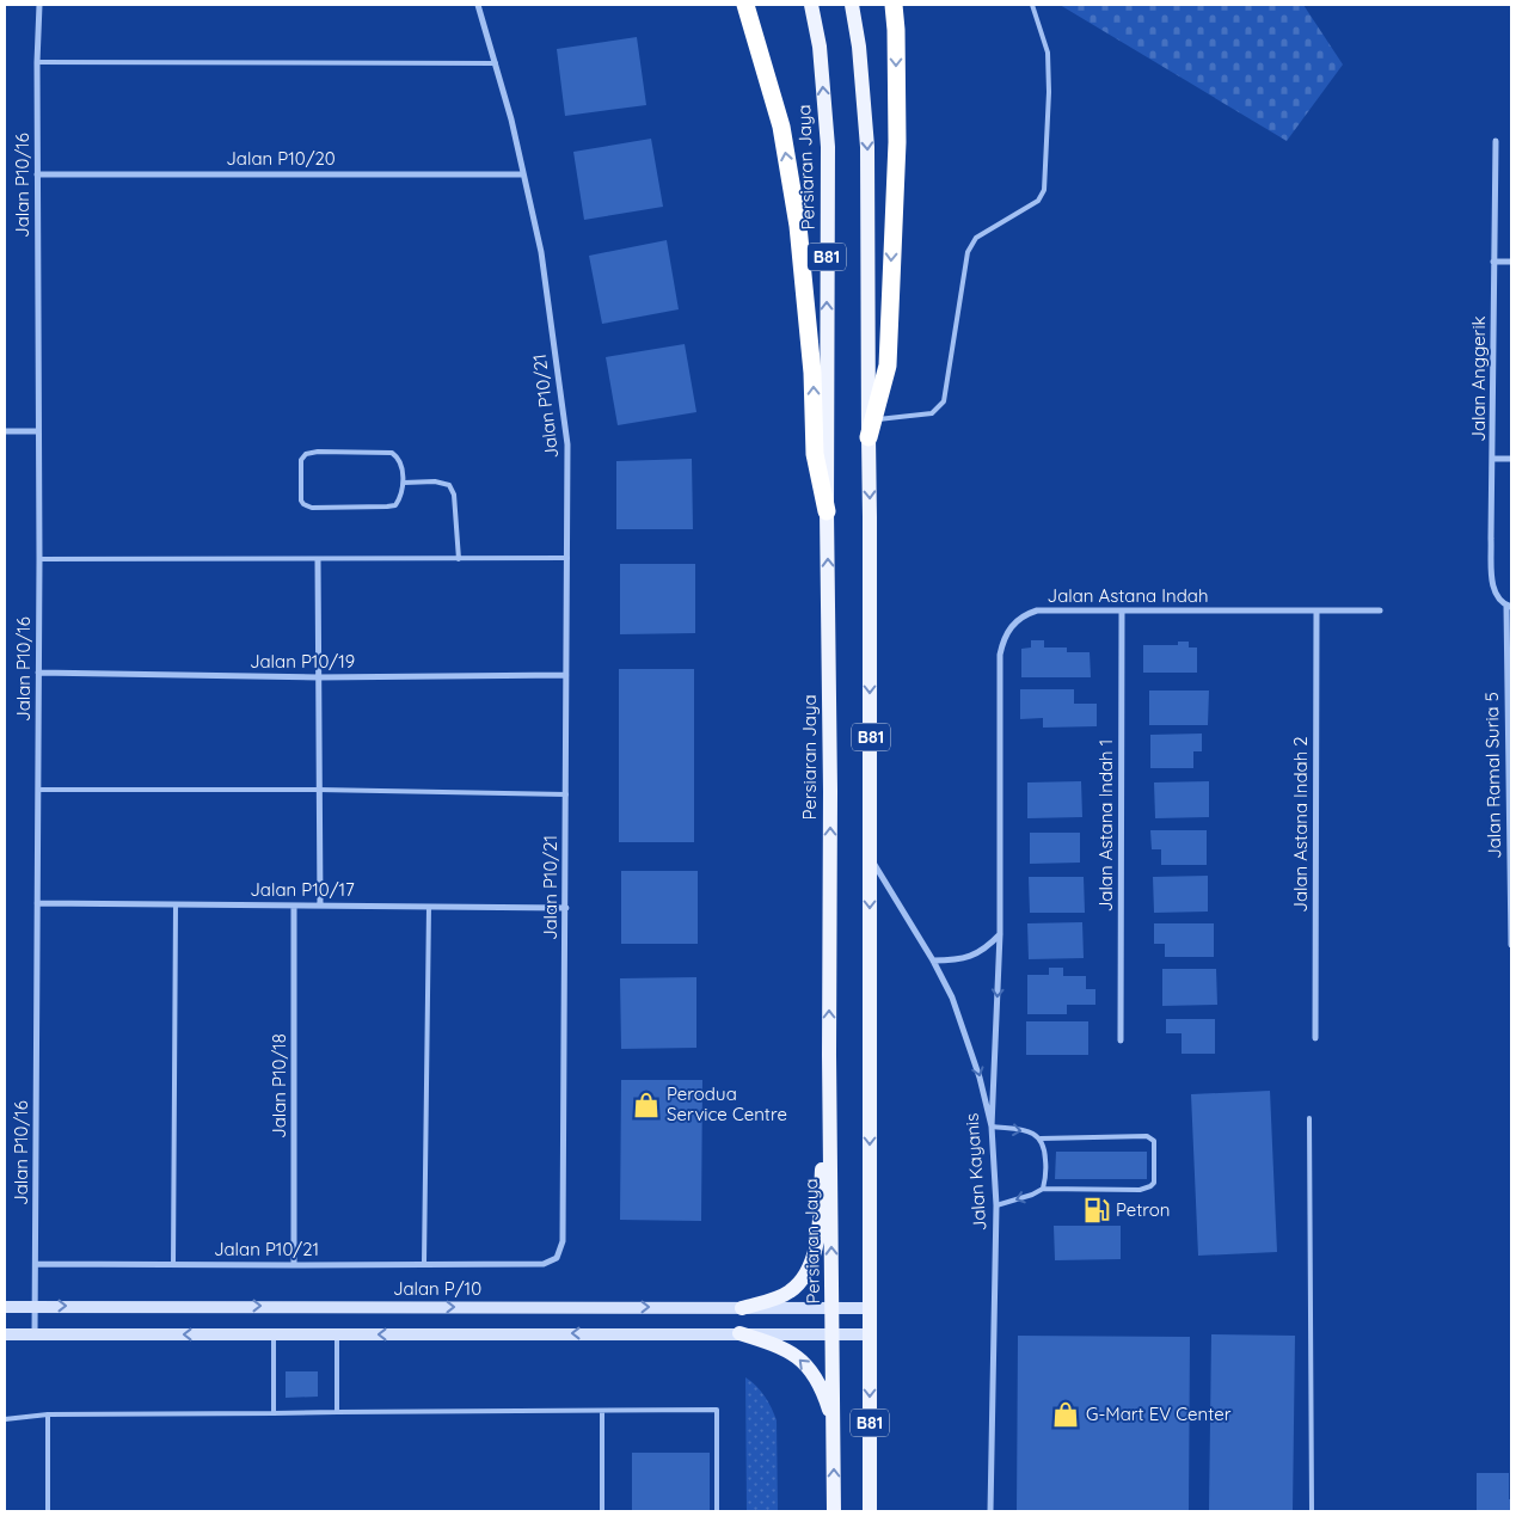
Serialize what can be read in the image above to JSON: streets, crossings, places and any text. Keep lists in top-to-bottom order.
{
  "streets": {
    "main road": ["Persiaran Jaya", "B81"],
    "street": [
      "Jalan P10/20",
      "Jalan P10/16",
      "Jalan Anggerik",
      "Jalan P10/21",
      "Jalan Astana Indah",
      "Jalan P10/19",
      "Jalan Ramal Suria 5",
      "Jalan Astana Indah 2",
      "Jalan Astana Indah 1",
      "Jalan P10/17",
      "Jalan P10/18",
      "Jalan Kayanis",
      "Jalan P/10"
    ]
  },
  "crossings": [
    ["Jalan P10/20", "Jalan P10/16"],
    ["Jalan P10/20", "Jalan P10/21"],
    ["Persiaran Jaya", "Jalan P/10"],
    ["Jalan P10/16", "Jalan P10/21"],
    ["Jalan P10/16", "Jalan P10/19"],
    ["Jalan P10/16", "Jalan P10/17"],
    ["Jalan P10/16", "Jalan P/10"],
    ["B81", "Jalan Kayanis"],
    ["B81", "Jalan P/10"],
    ["Jalan Anggerik", "Jalan Ramal Suria 5"],
    ["Jalan P10/21", "Jalan P10/19"],
    ["Jalan P10/21", "Jalan P10/17"],
    ["Jalan P10/21", "Jalan P10/18"],
    ["Jalan Astana Indah", "Jalan Astana Indah 2"],
    ["Jalan Astana Indah", "Jalan Astana Indah 1"],
    ["Jalan Astana Indah", "Jalan Kayanis"],
    ["Jalan P10/17", "Jalan P10/18"]
  ],
  "places": {
    "shop": ["Perodua Service Centre", "G-Mart EV Center"],
    "fuel station": ["Petron"]
  }
}
